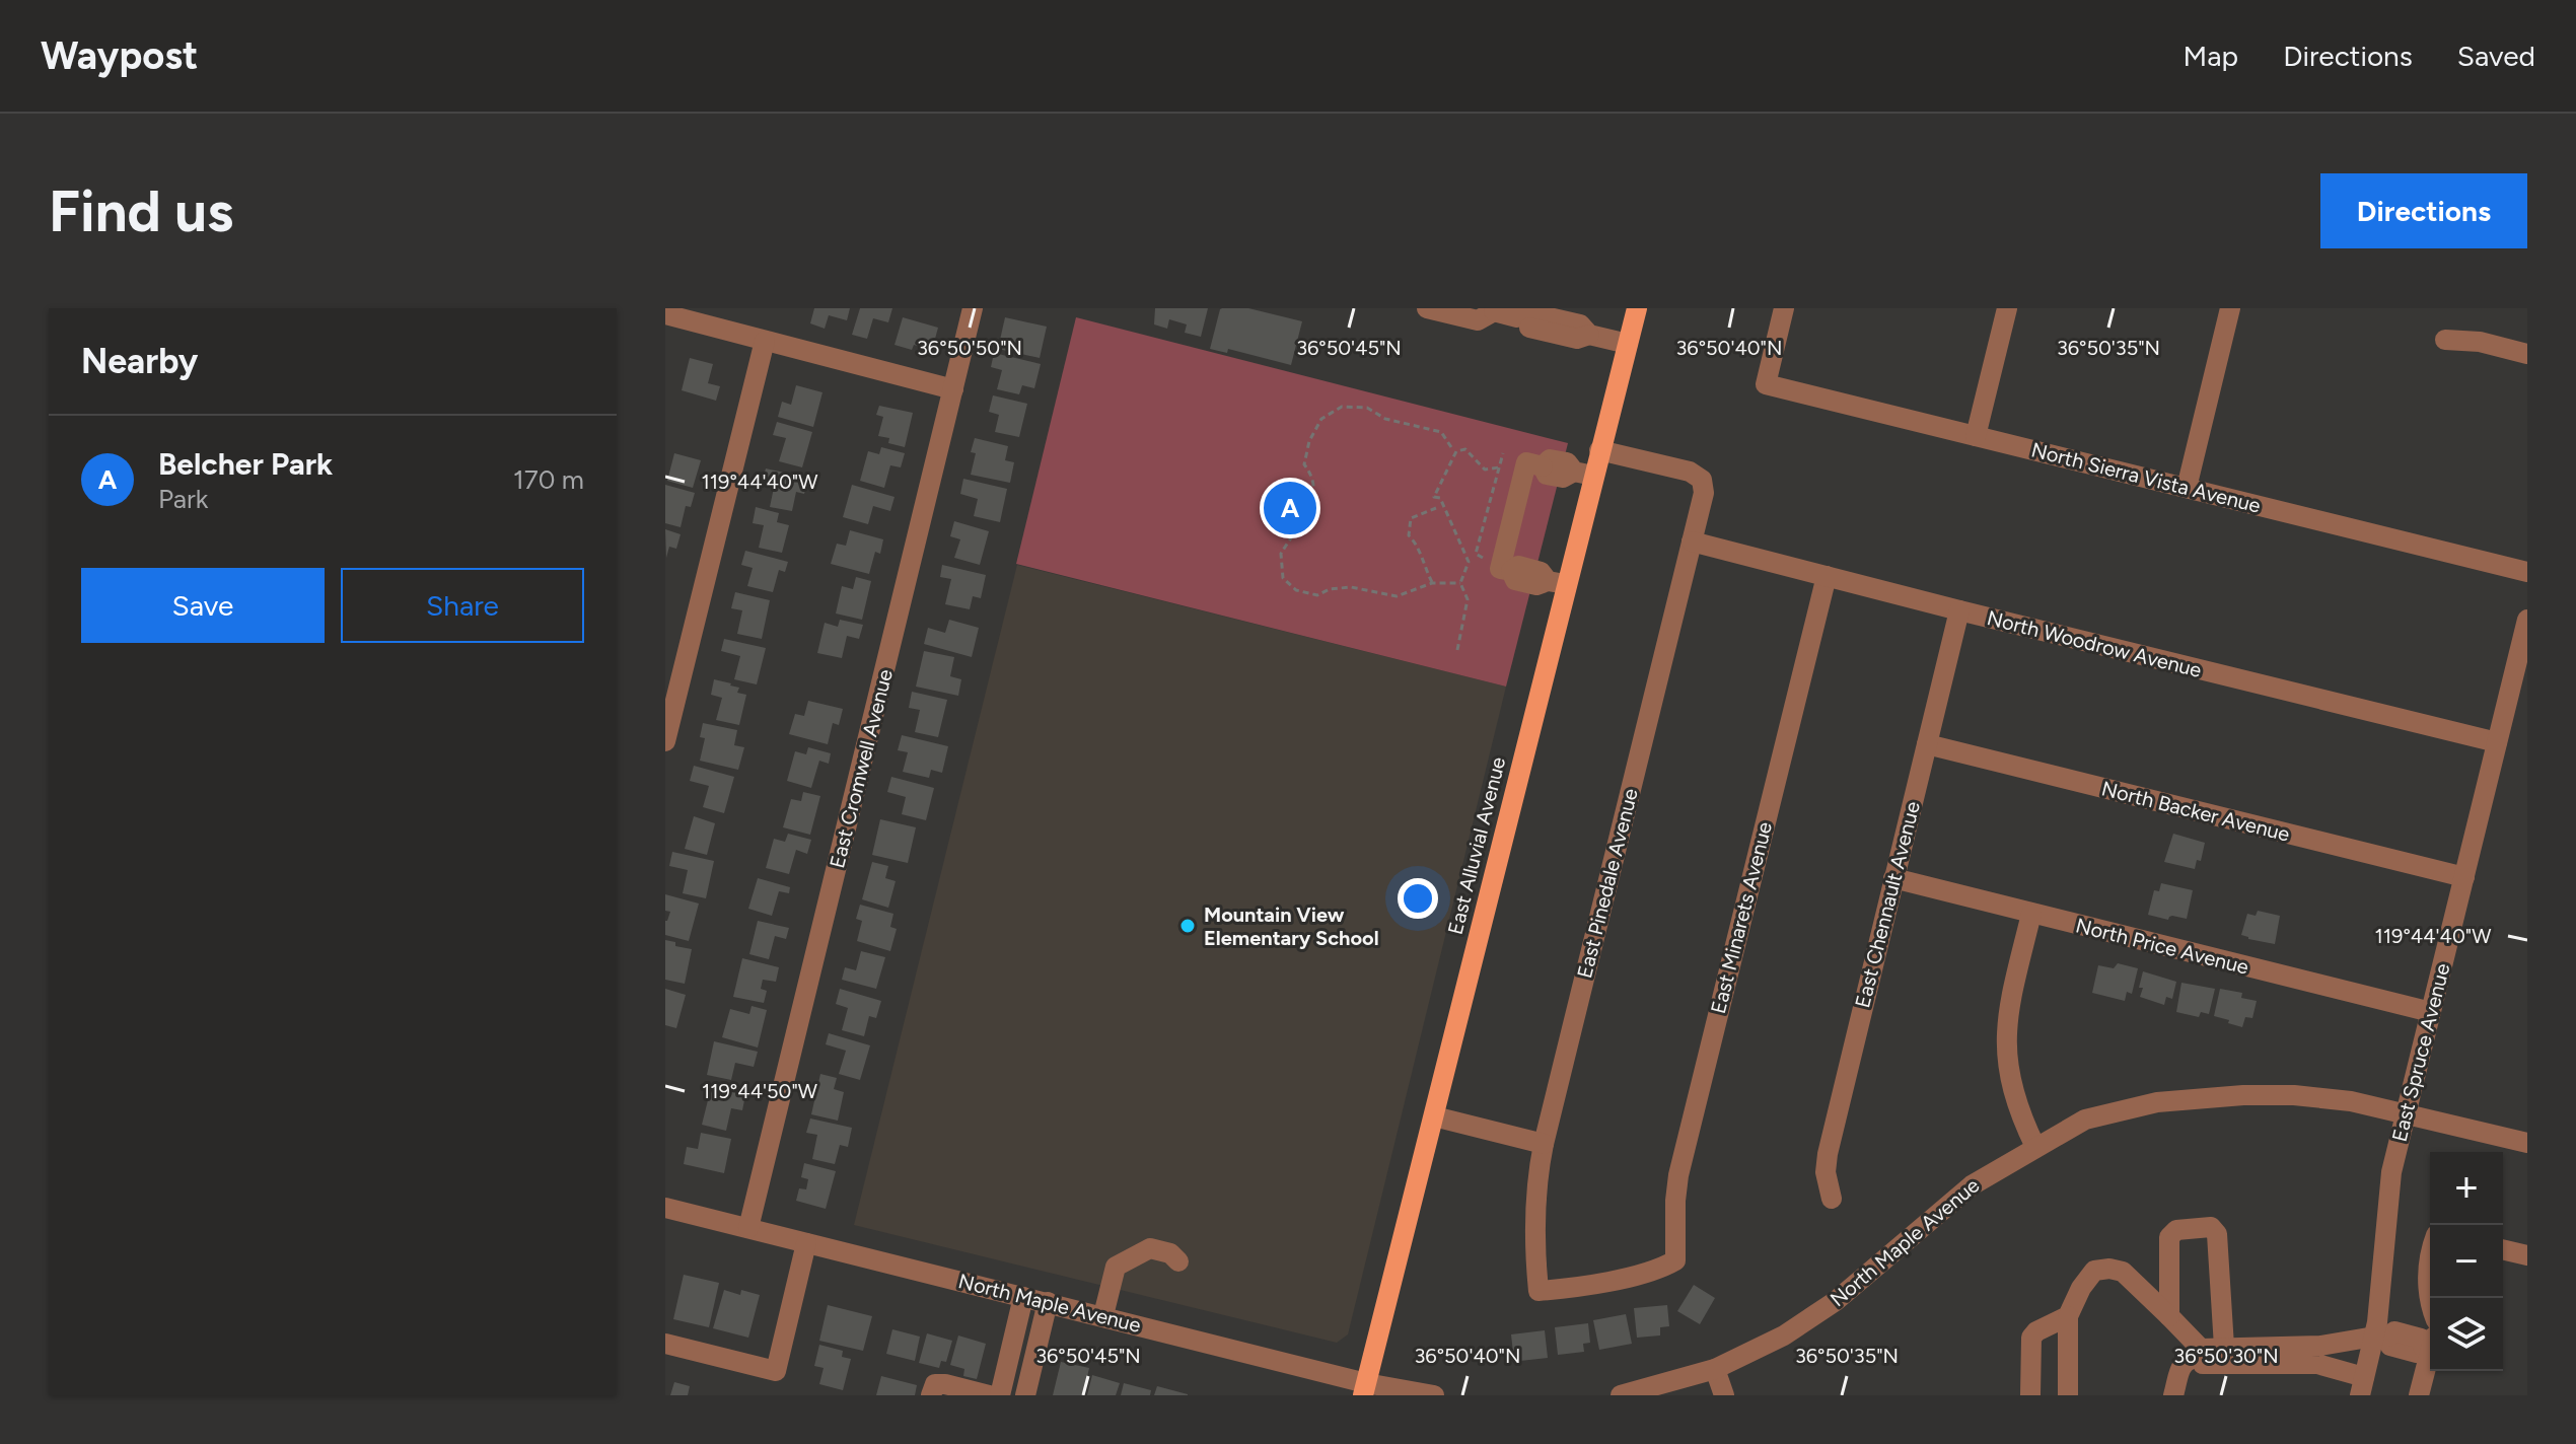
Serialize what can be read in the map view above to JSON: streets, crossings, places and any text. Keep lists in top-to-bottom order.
{
  "streets": {
    "main road": ["East Alluvial Avenue"],
    "street": [
      "North Sierra Vista Avenue",
      "North Woodrow Avenue",
      "East Cromwell Avenue",
      "North Backer Avenue",
      "East Pinedale Avenue",
      "East Chennault Avenue",
      "East Minarets Avenue",
      "North Price Avenue",
      "East Spruce Avenue",
      "North Maple Avenue"
    ]
  },
  "crossings": [
    ["North Woodrow Avenue", "East Pinedale Avenue"],
    ["North Woodrow Avenue", "East Chennault Avenue"],
    ["North Woodrow Avenue", "East Minarets Avenue"],
    ["North Woodrow Avenue", "East Spruce Avenue"],
    ["East Cromwell Avenue", "North Maple Avenue"],
    ["North Backer Avenue", "East Chennault Avenue"],
    ["North Backer Avenue", "East Spruce Avenue"],
    ["East Alluvial Avenue", "East Pinedale Avenue"],
    ["East Alluvial Avenue", "North Maple Avenue"],
    ["East Pinedale Avenue", "East Minarets Avenue"],
    ["East Chennault Avenue", "North Price Avenue"],
    ["North Price Avenue", "East Spruce Avenue"],
    ["East Spruce Avenue", "North Maple Avenue"]
  ],
  "places": ["Mountain View Elementary School"],
  "page": {
    "header": "Waypost",
    "nav": ["Map", "Directions", "Saved"],
    "buttons": [
      "Directions",
      ["Save", "Share"]
    ],
    "title": "Find us",
    "heading": "Nearby",
    "list": [
      {
        "mark": "A",
        "name": "Belcher Park",
        "note": "Park",
        "value": "170 m"
      }
    ],
    "pins": "A",
    "map_buttons": ["+", "−"]
  },
  "coordinates": [
    "36°50'50\"N",
    "36°50'45\"N",
    "36°50'40\"N",
    "36°50'35\"N",
    "119°44'40\"W",
    "119°44'50\"W",
    "36°50'30\"N"
  ]
}
